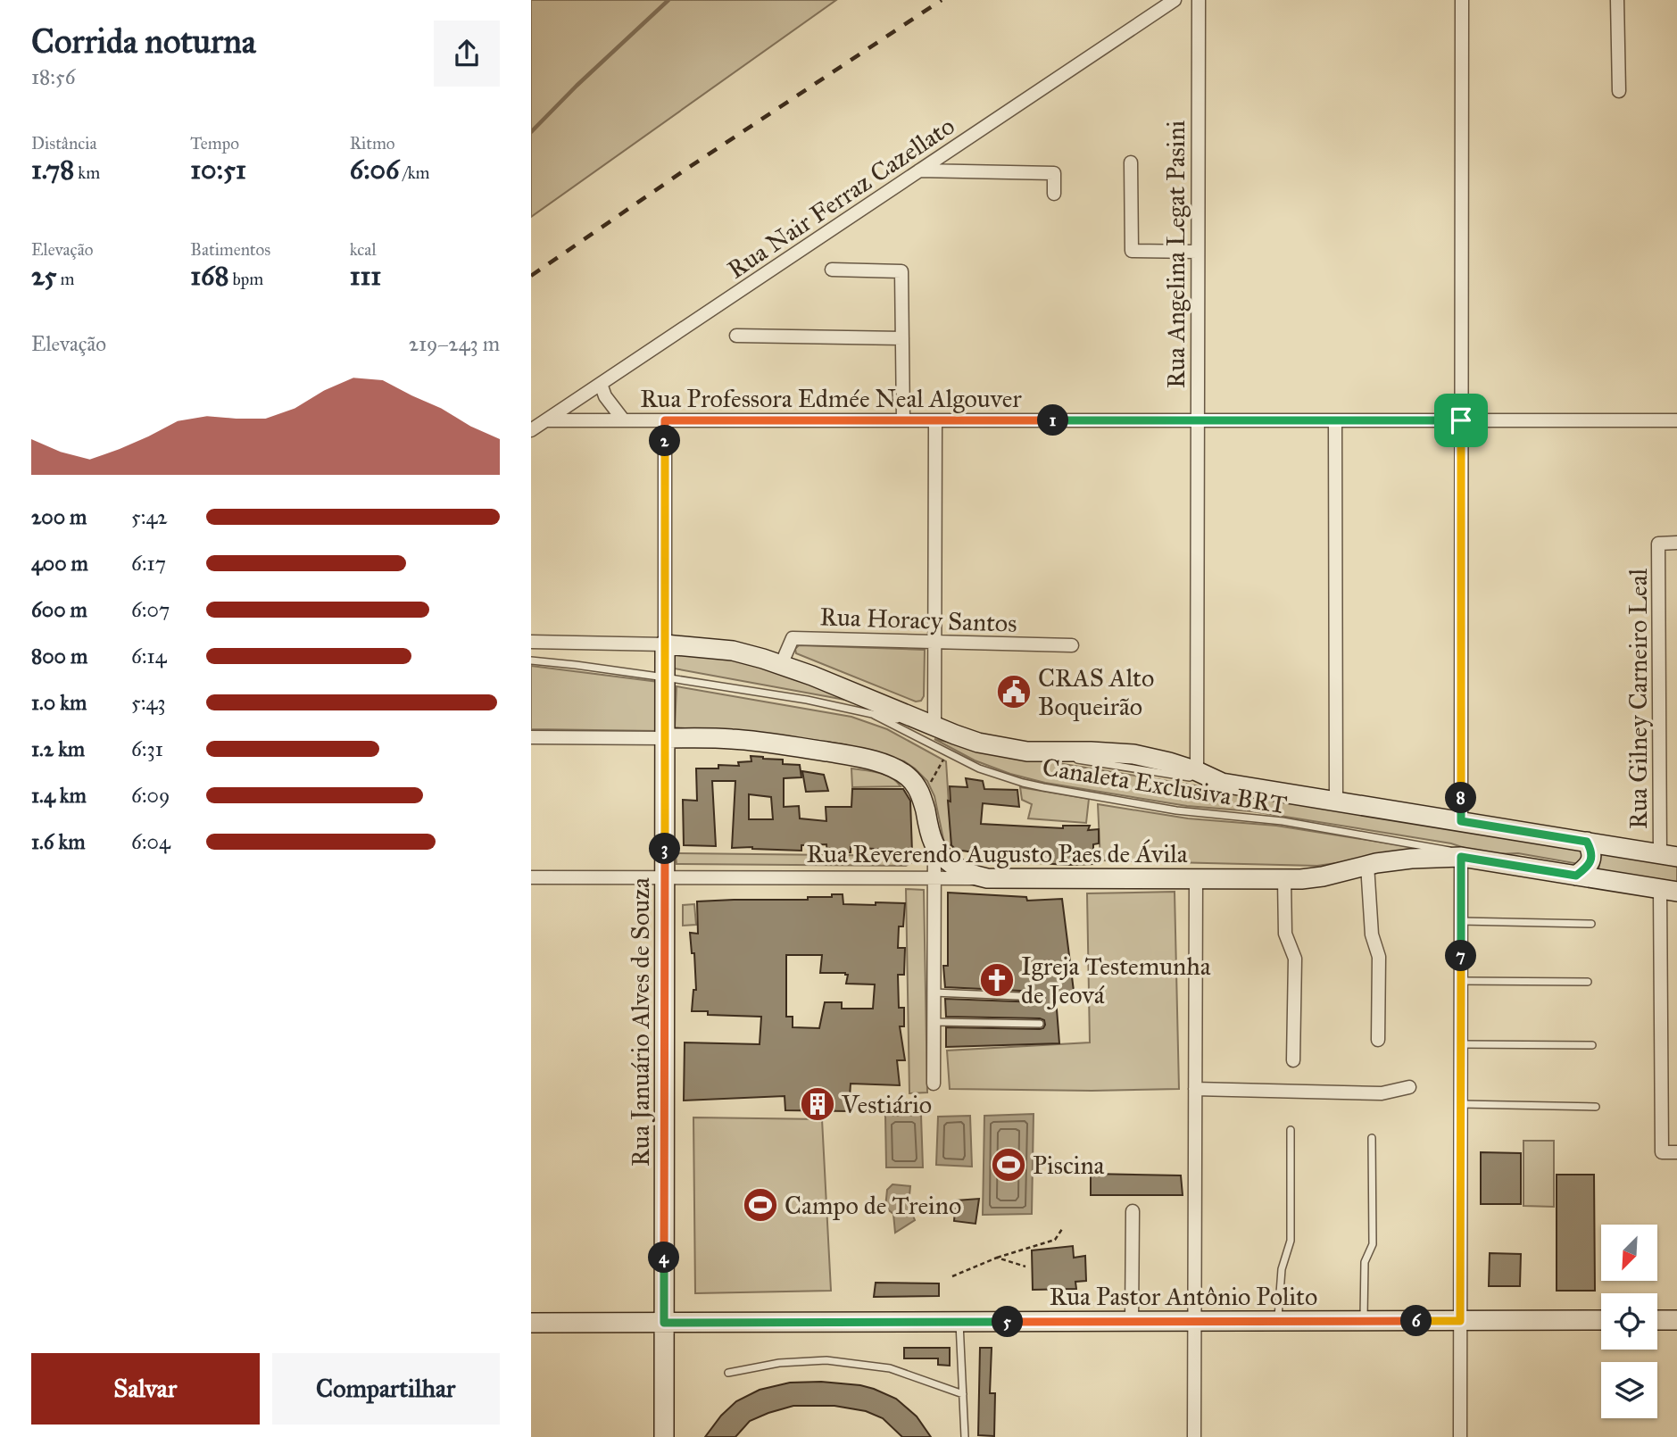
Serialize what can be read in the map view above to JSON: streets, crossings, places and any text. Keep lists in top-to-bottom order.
{
  "streets": {
    "main road": ["Rua Reverendo Augusto Paes de Ávila", "Rua Januário Alves de Souza", "Rua Pastor Antônio Polito"],
    "street": [
      "Rua Nair Ferraz Cazellato",
      "Rua Angelina Legat Pasini",
      "Rua Professora Edmée Neal Algouver",
      "Rua Horacy Santos",
      "Rua Gilney Carneiro Leal"
    ],
    "lane": ["Canaleta Exclusiva BRT"]
  },
  "crossings": [
    ["Rua Nair Ferraz Cazellato", "Rua Professora Edmée Neal Algouver"],
    ["Rua Angelina Legat Pasini", "Rua Professora Edmée Neal Algouver"],
    ["Rua Professora Edmée Neal Algouver", "Rua Januário Alves de Souza"],
    ["Canaleta Exclusiva BRT", "Rua Reverendo Augusto Paes de Ávila"],
    ["Canaleta Exclusiva BRT", "Rua Januário Alves de Souza"],
    ["Rua Reverendo Augusto Paes de Ávila", "Rua Januário Alves de Souza"],
    ["Rua Januário Alves de Souza", "Rua Pastor Antônio Polito"]
  ],
  "places": {
    "public building": ["CRAS Alto Boqueirão"],
    "church": ["Igreja Testemunha de Jeová"],
    "building": ["Vestiário"],
    "sports": ["Piscina", "Campo de Treino"]
  },
  "north": "bottom left",
  "page": {
    "heading": ["Corrida noturna", "18:56"],
    "stats": [
      ["Distância", "1.78 km"],
      ["Tempo", "10:51"],
      ["Ritmo", "6:06 /km"],
      ["Elevação", "25 m"],
      ["Batimentos", "168 bpm"],
      ["kcal", "111"]
    ],
    "chart": ["Elevação", "219–243 m"],
    "pins": [
      "1",
      "2",
      "8",
      "3",
      "7",
      "4",
      "6",
      "5"
    ],
    "list": [
      {
        "name": "200 m",
        "note": "5:42"
      },
      {
        "name": "400 m",
        "note": "6:17"
      },
      {
        "name": "600 m",
        "note": "6:07"
      },
      {
        "name": "800 m",
        "note": "6:14"
      },
      {
        "name": "1.0 km",
        "note": "5:43"
      },
      {
        "name": "1.2 km",
        "note": "6:31"
      },
      {
        "name": "1.4 km",
        "note": "6:09"
      },
      {
        "name": "1.6 km",
        "note": "6:04"
      }
    ],
    "buttons": ["Salvar", "Compartilhar"]
  }
}
